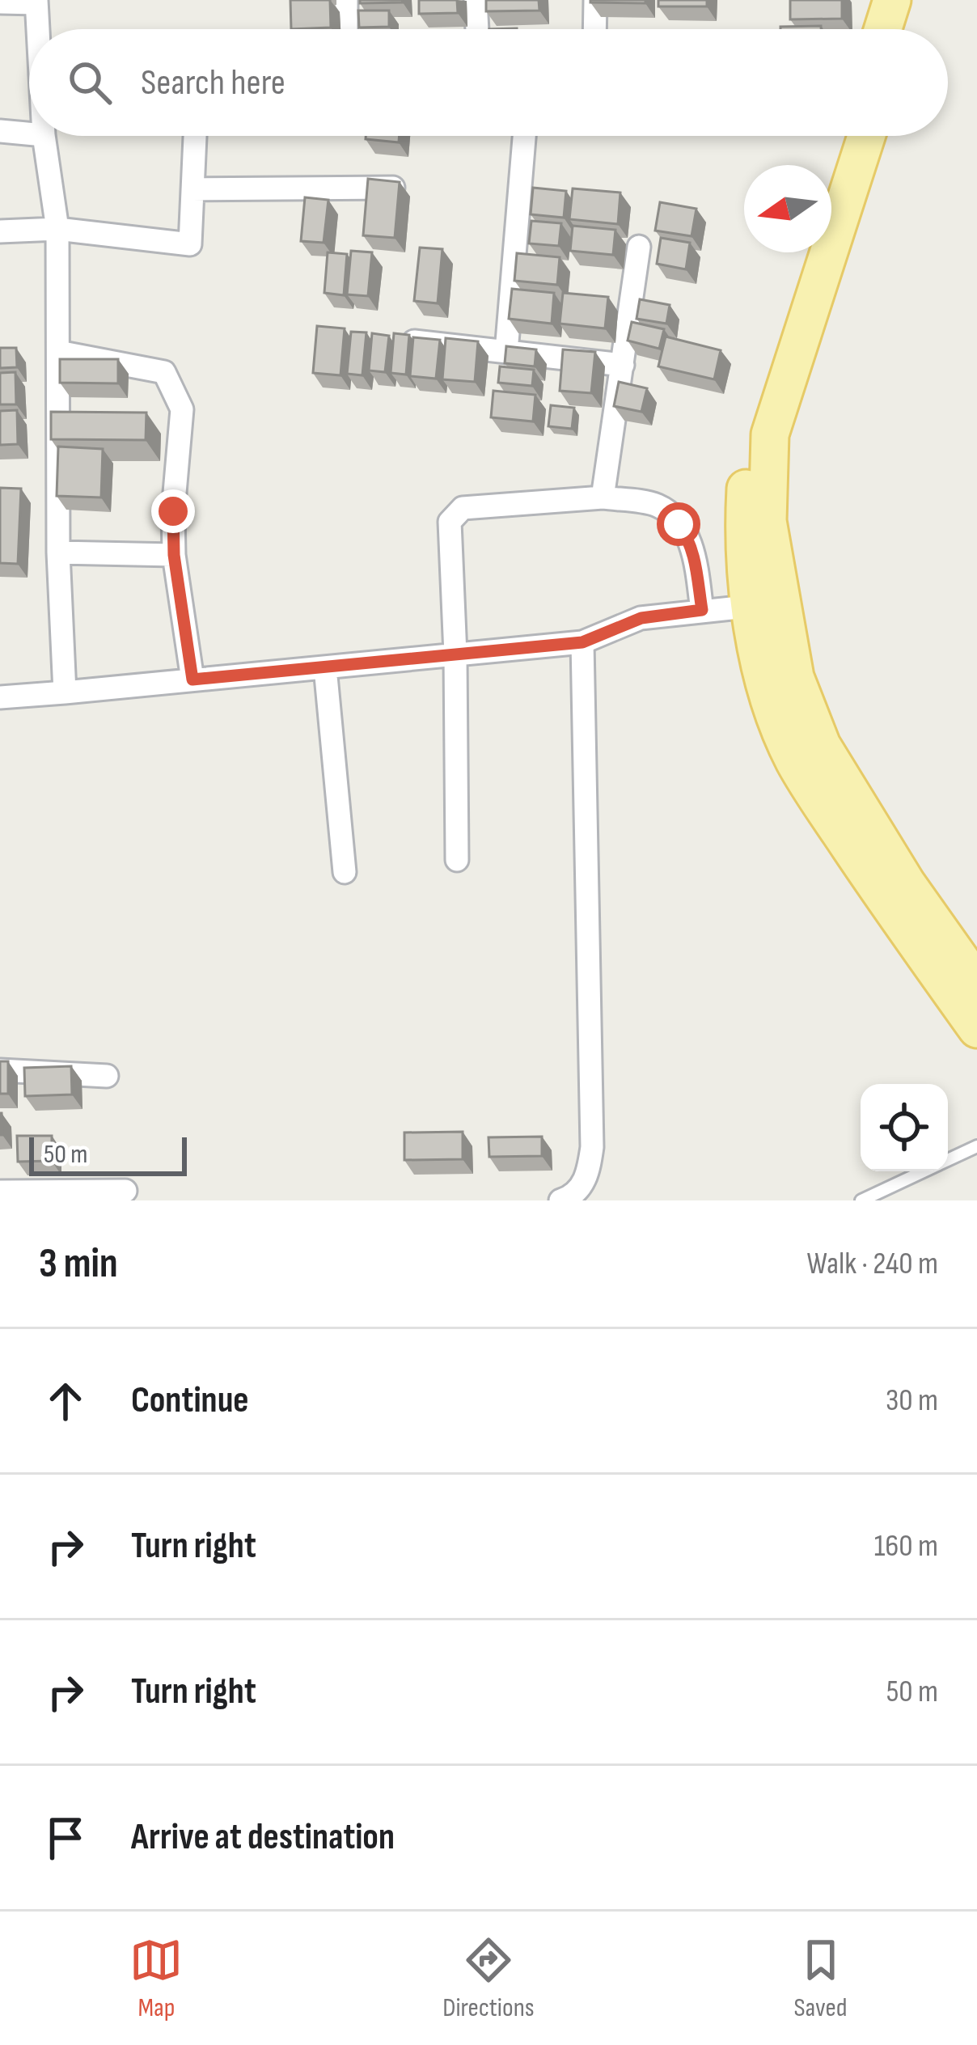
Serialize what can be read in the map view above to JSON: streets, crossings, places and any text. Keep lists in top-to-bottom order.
{
  "scale_bar": "50 m",
  "north": "left",
  "page": {
    "search": "Search here",
    "scale": "50 m",
    "heading": ["3 min", "Walk · 240 m"],
    "list": [
      ["Continue", "30 m"],
      ["Turn right", "160 m"],
      ["Turn right", "50 m"],
      "Arrive at destination"
    ],
    "nav": ["Map", "Directions", "Saved"]
  }
}
